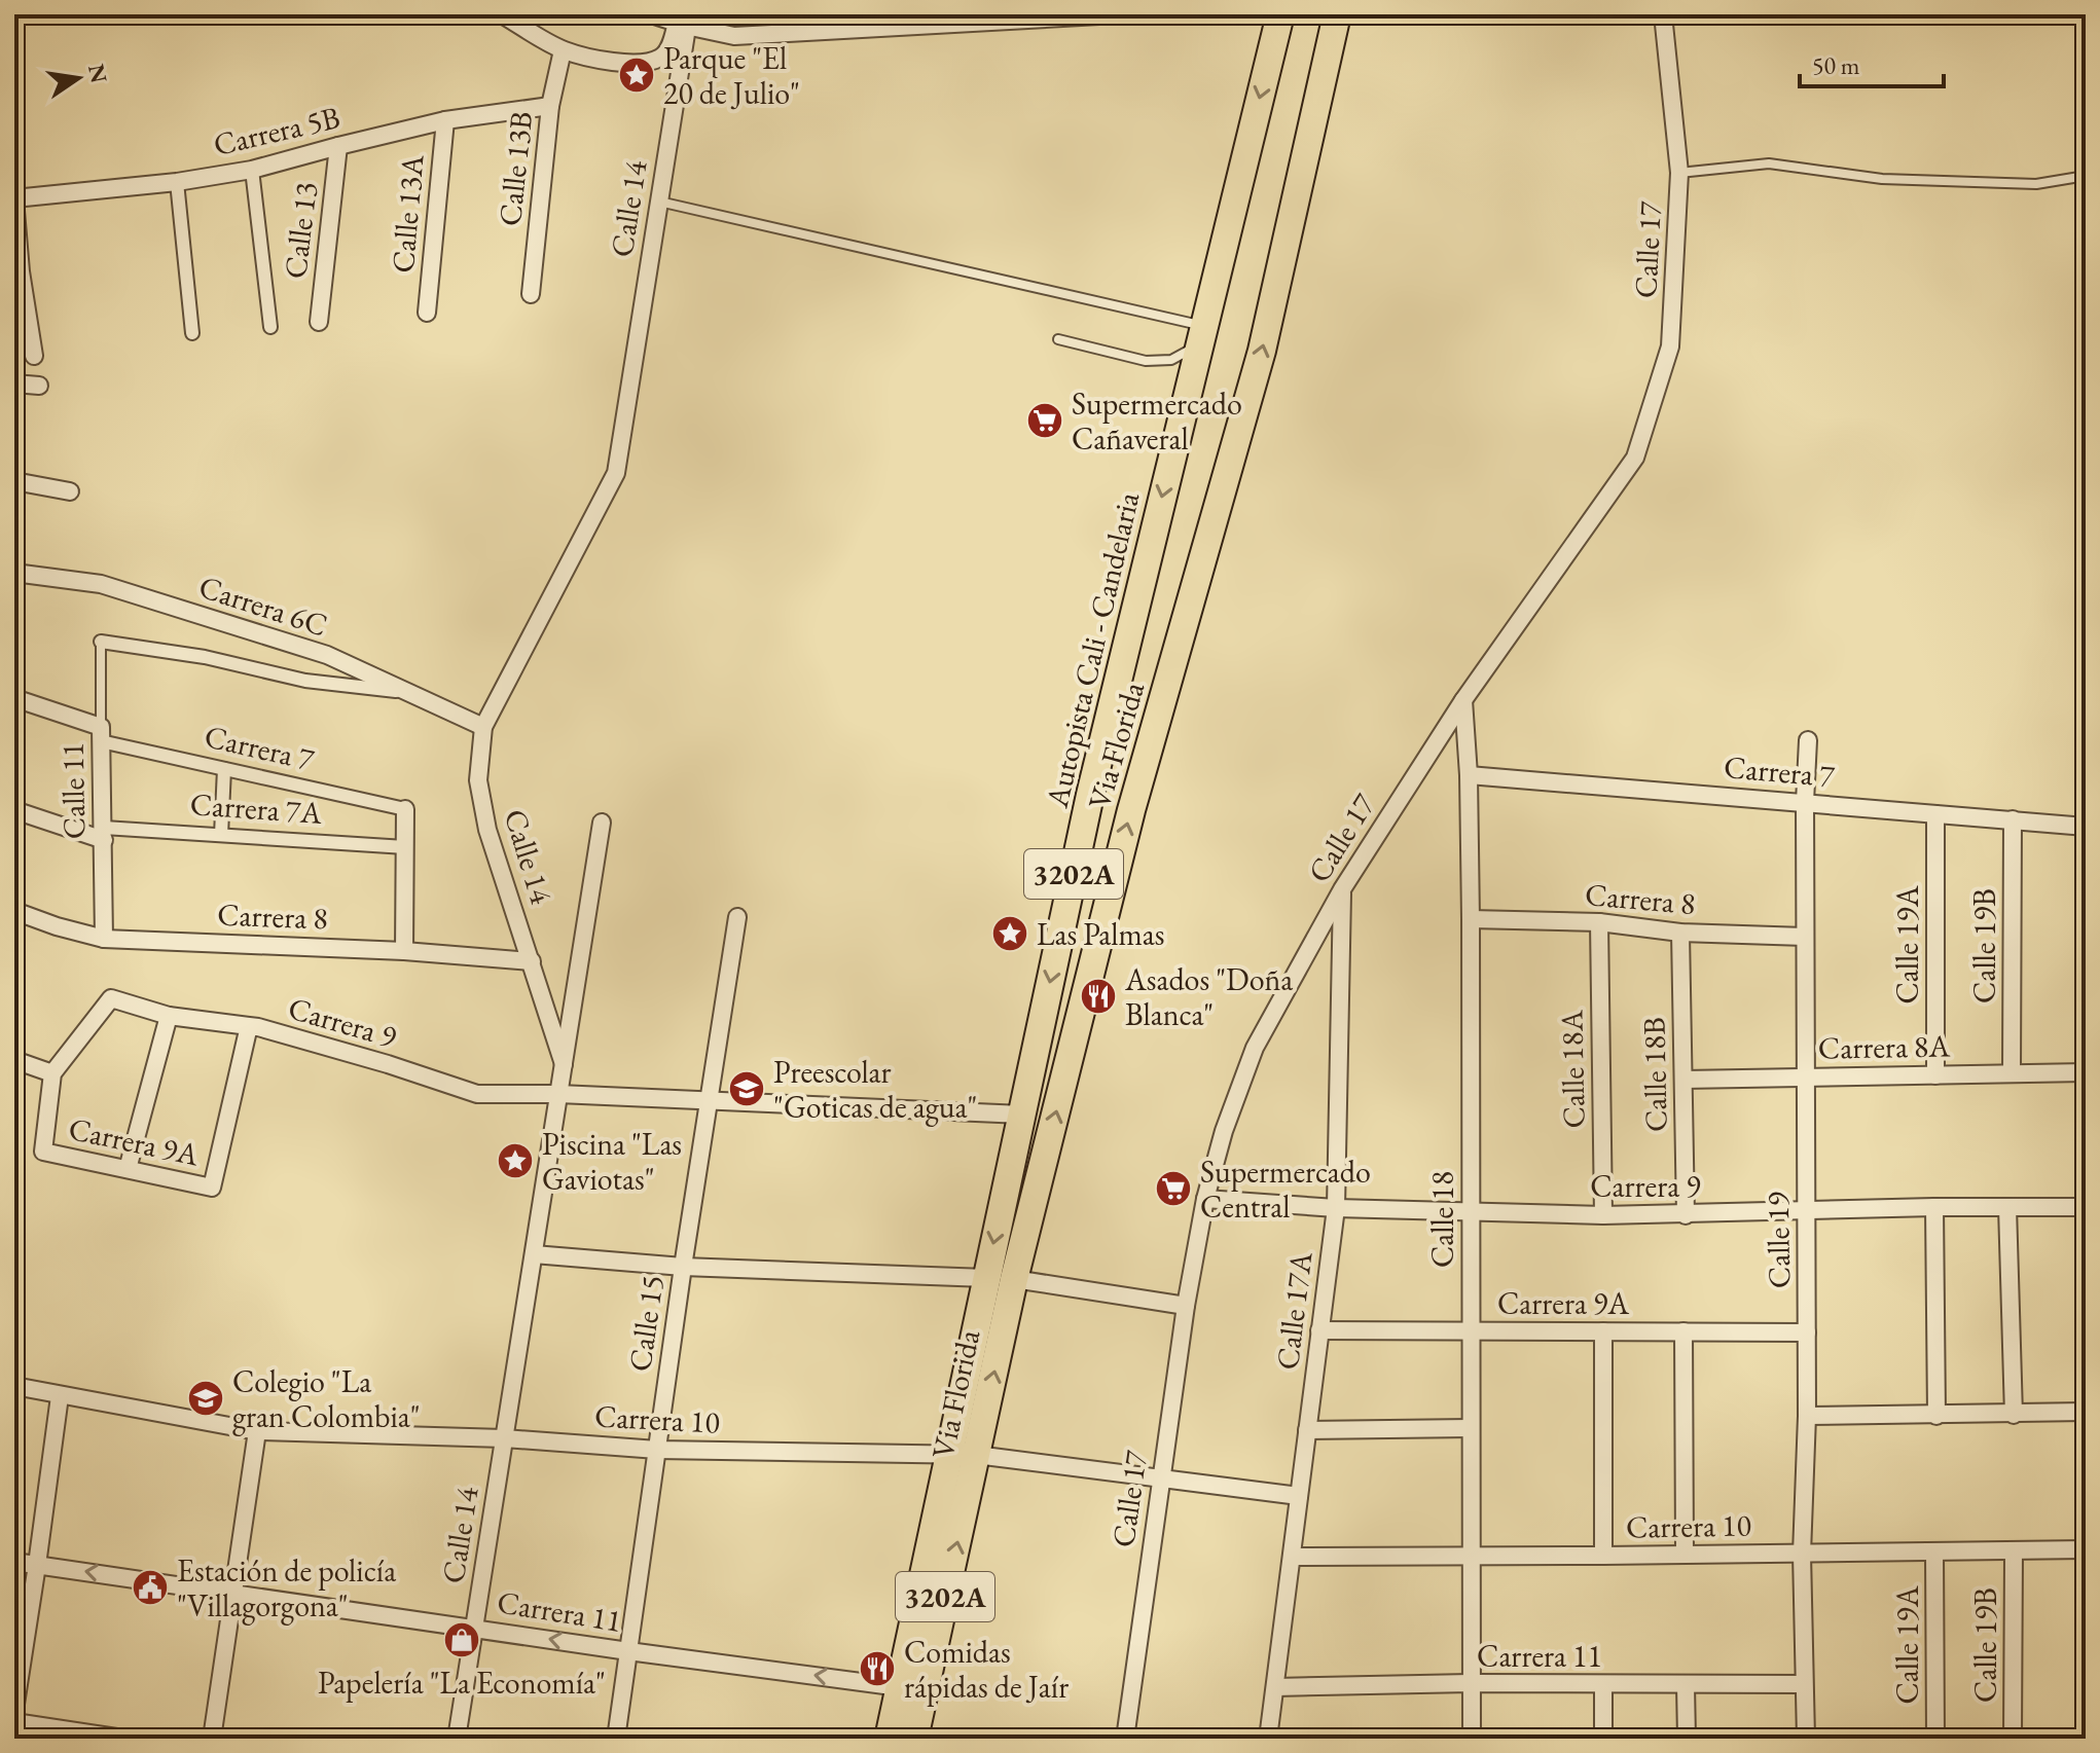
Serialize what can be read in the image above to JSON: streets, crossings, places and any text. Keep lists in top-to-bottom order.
{
  "streets": {
    "main road": ["Autopista Cali - Candelaria", "Via Florida", "3202A"],
    "street": [
      "Carrera 5B",
      "Calle 13B",
      "Calle 14",
      "Calle 13A",
      "Calle 13",
      "Calle 17",
      "Carrera 6C",
      "Carrera 7",
      "Calle 11",
      "Carrera 7A",
      "Carrera 8",
      "Calle 19A",
      "Calle 19B",
      "Carrera 9",
      "Carrera 8A",
      "Calle 18A",
      "Calle 18B",
      "Carrera 9A",
      "Calle 18",
      "Calle 19",
      "Calle 17A",
      "Calle 15",
      "Carrera 10",
      "Carrera 11"
    ]
  },
  "crossings": [
    ["Carrera 5B", "Calle 13B"],
    ["Carrera 5B", "Calle 13A"],
    ["Carrera 5B", "Calle 13"],
    ["Calle 14", "Carrera 6C"],
    ["Calle 14", "Carrera 8"],
    ["Calle 14", "Carrera 9"],
    ["Calle 14", "Carrera 10"],
    ["Calle 14", "Carrera 11"],
    ["Calle 17", "Carrera 9"],
    ["Calle 17", "Calle 18"],
    ["Calle 17", "Calle 17A"],
    ["Calle 17", "Carrera 10"],
    ["Autopista Cali - Candelaria", "Via Florida"],
    ["Autopista Cali - Candelaria", "Carrera 10"],
    ["Autopista Cali - Candelaria", "Carrera 11"],
    ["Via Florida", "Carrera 10"],
    ["Carrera 7", "Calle 11"],
    ["Carrera 7", "Calle 19A"],
    ["Carrera 7", "Calle 19B"],
    ["Carrera 7", "Calle 18"],
    ["Carrera 7", "Calle 19"],
    ["Calle 11", "Carrera 7A"],
    ["Calle 11", "Carrera 8"],
    ["Carrera 8", "Calle 18A"],
    ["Carrera 8", "Calle 18B"],
    ["Carrera 8", "Calle 18"],
    ["Carrera 8", "Calle 19"],
    ["Calle 19A", "Carrera 8A"],
    ["Calle 19A", "Carrera 10"],
    ["Calle 19B", "Carrera 8A"],
    ["Calle 19B", "Carrera 10"],
    ["Carrera 9", "Calle 18A"],
    ["Carrera 9", "Calle 18B"],
    ["Carrera 9", "Carrera 9A"],
    ["Carrera 9", "Calle 18"],
    ["Carrera 9", "Calle 19"],
    ["Carrera 9", "Calle 17A"],
    ["Carrera 8A", "Calle 18B"],
    ["Carrera 8A", "Calle 19"],
    ["Carrera 9A", "Calle 18"],
    ["Carrera 9A", "Calle 19"],
    ["Carrera 9A", "Calle 17A"],
    ["Calle 18", "Carrera 10"],
    ["Calle 18", "Carrera 11"],
    ["Calle 19", "Carrera 10"],
    ["Calle 19", "Carrera 11"],
    ["Calle 17A", "Carrera 10"],
    ["Calle 17A", "Carrera 11"],
    ["Calle 15", "Carrera 10"],
    ["Calle 15", "Carrera 11"]
  ],
  "one_way": ["Autopista Cali - Candelaria", "Via Florida", "Carrera 11"],
  "places": {
    "place": ["Parque \"El 20 de Julio\"", "Las Palmas", "Piscina \"Las Gaviotas\""],
    "supermarket": ["Supermercado Cañaveral", "Supermercado Central"],
    "restaurant": ["Asados \"Doña Blanca\"", "Comidas rápidas de Jaír"],
    "school or university": ["Preescolar \"Goticas de agua\"", "Colegio \"La gran Colombia\""],
    "public building": ["Estación de policía \"Villagorgona\""],
    "shop": ["Papelería \"La Economía\""]
  },
  "scale_bar": "50 m",
  "north": "right"
}
